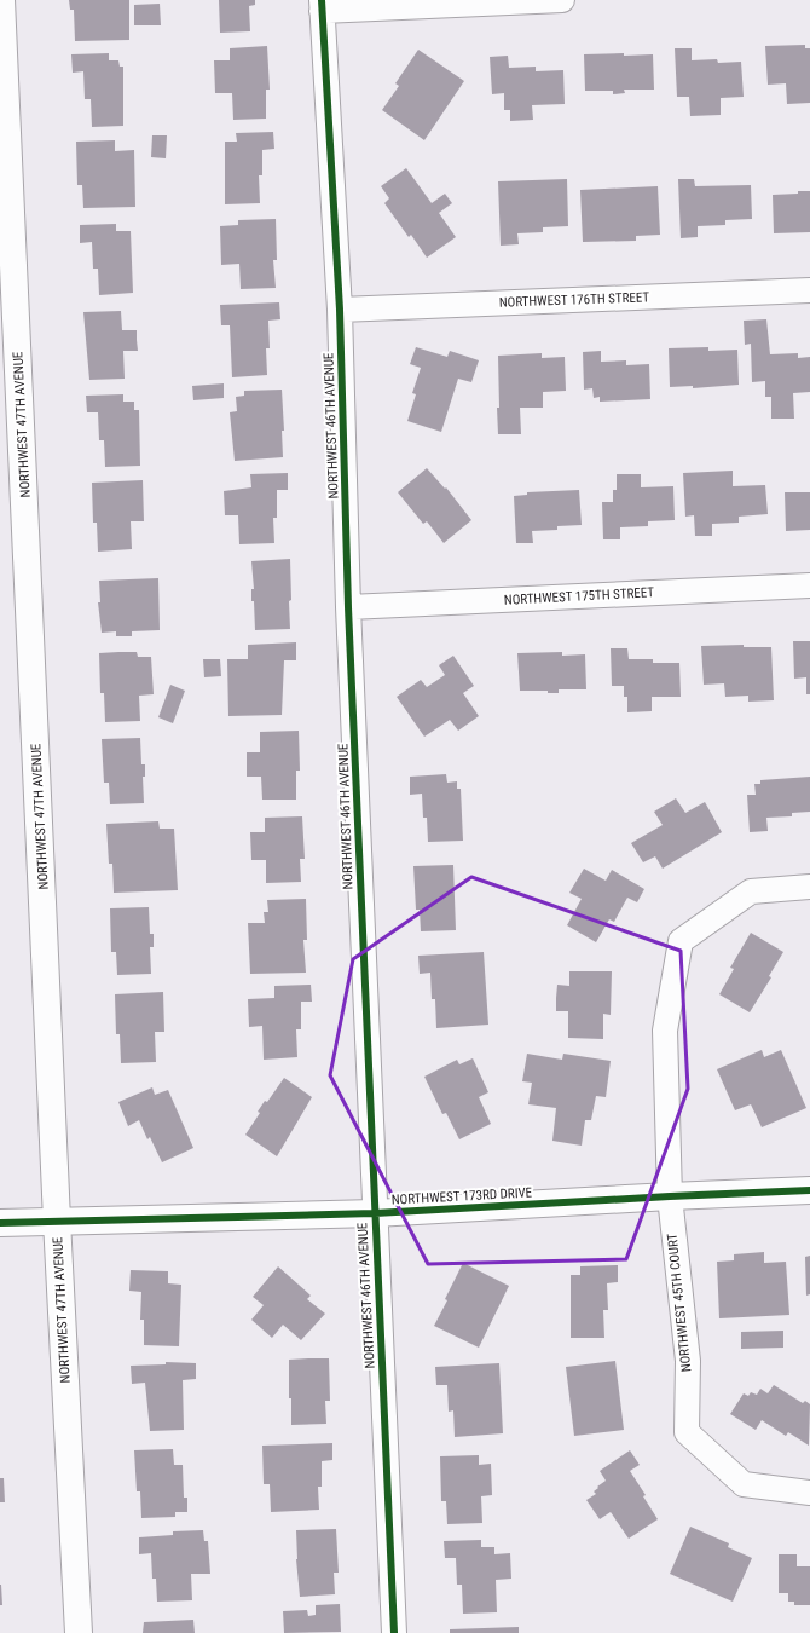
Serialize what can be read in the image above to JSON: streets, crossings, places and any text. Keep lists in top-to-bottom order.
{
  "streets": {
    "main road": ["NORTHWEST 47TH AVENUE", "NORTHWEST 173RD DRIVE"],
    "street": [
      "NORTHWEST 176TH STREET",
      "NORTHWEST 46TH AVENUE",
      "NORTHWEST 175TH STREET",
      "NORTHWEST 45TH COURT"
    ]
  },
  "crossings": [
    ["NORTHWEST 176TH STREET", "NORTHWEST 46TH AVENUE"],
    ["NORTHWEST 47TH AVENUE", "NORTHWEST 173RD DRIVE"],
    ["NORTHWEST 46TH AVENUE", "NORTHWEST 175TH STREET"],
    ["NORTHWEST 46TH AVENUE", "NORTHWEST 173RD DRIVE"],
    ["NORTHWEST 173RD DRIVE", "NORTHWEST 45TH COURT"]
  ]
}
